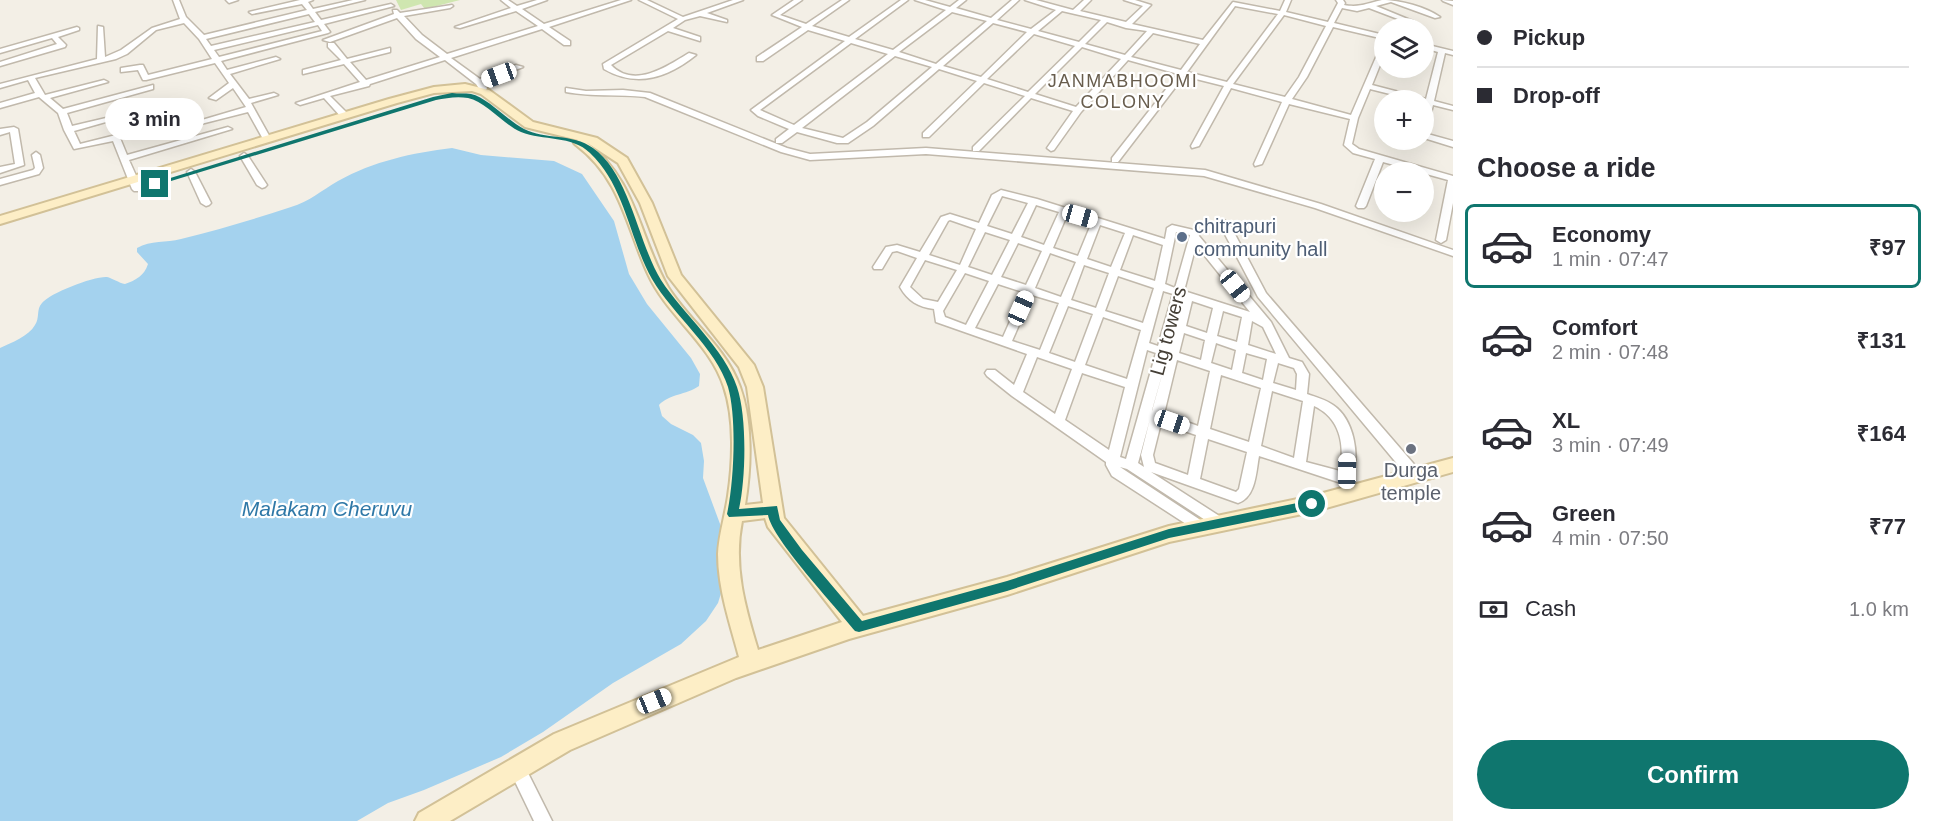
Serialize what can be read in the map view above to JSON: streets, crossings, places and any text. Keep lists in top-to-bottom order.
{
  "streets": {
    "street": ["Lig towers"]
  },
  "districts": ["JANMABHOOMI COLONY"],
  "water": ["Malakam Cheruvu"],
  "places": ["chitrapuri community hall", "Durga temple"],
  "page": {
    "banner": ["Pickup", "Drop-off"],
    "map_buttons": ["+", "−"],
    "bubble": "3 min",
    "heading": "Choose a ride",
    "list": [
      {
        "name": "Economy",
        "note": "1 min · 07:47",
        "value": "₹97"
      },
      {
        "name": "Comfort",
        "note": "2 min · 07:48",
        "value": "₹131"
      },
      {
        "name": "XL",
        "note": "3 min · 07:49",
        "value": "₹164"
      },
      {
        "name": "Green",
        "note": "4 min · 07:50",
        "value": "₹77"
      }
    ],
    "pay": ["Cash", "1.0 km"],
    "buttons": "Confirm"
  }
}
